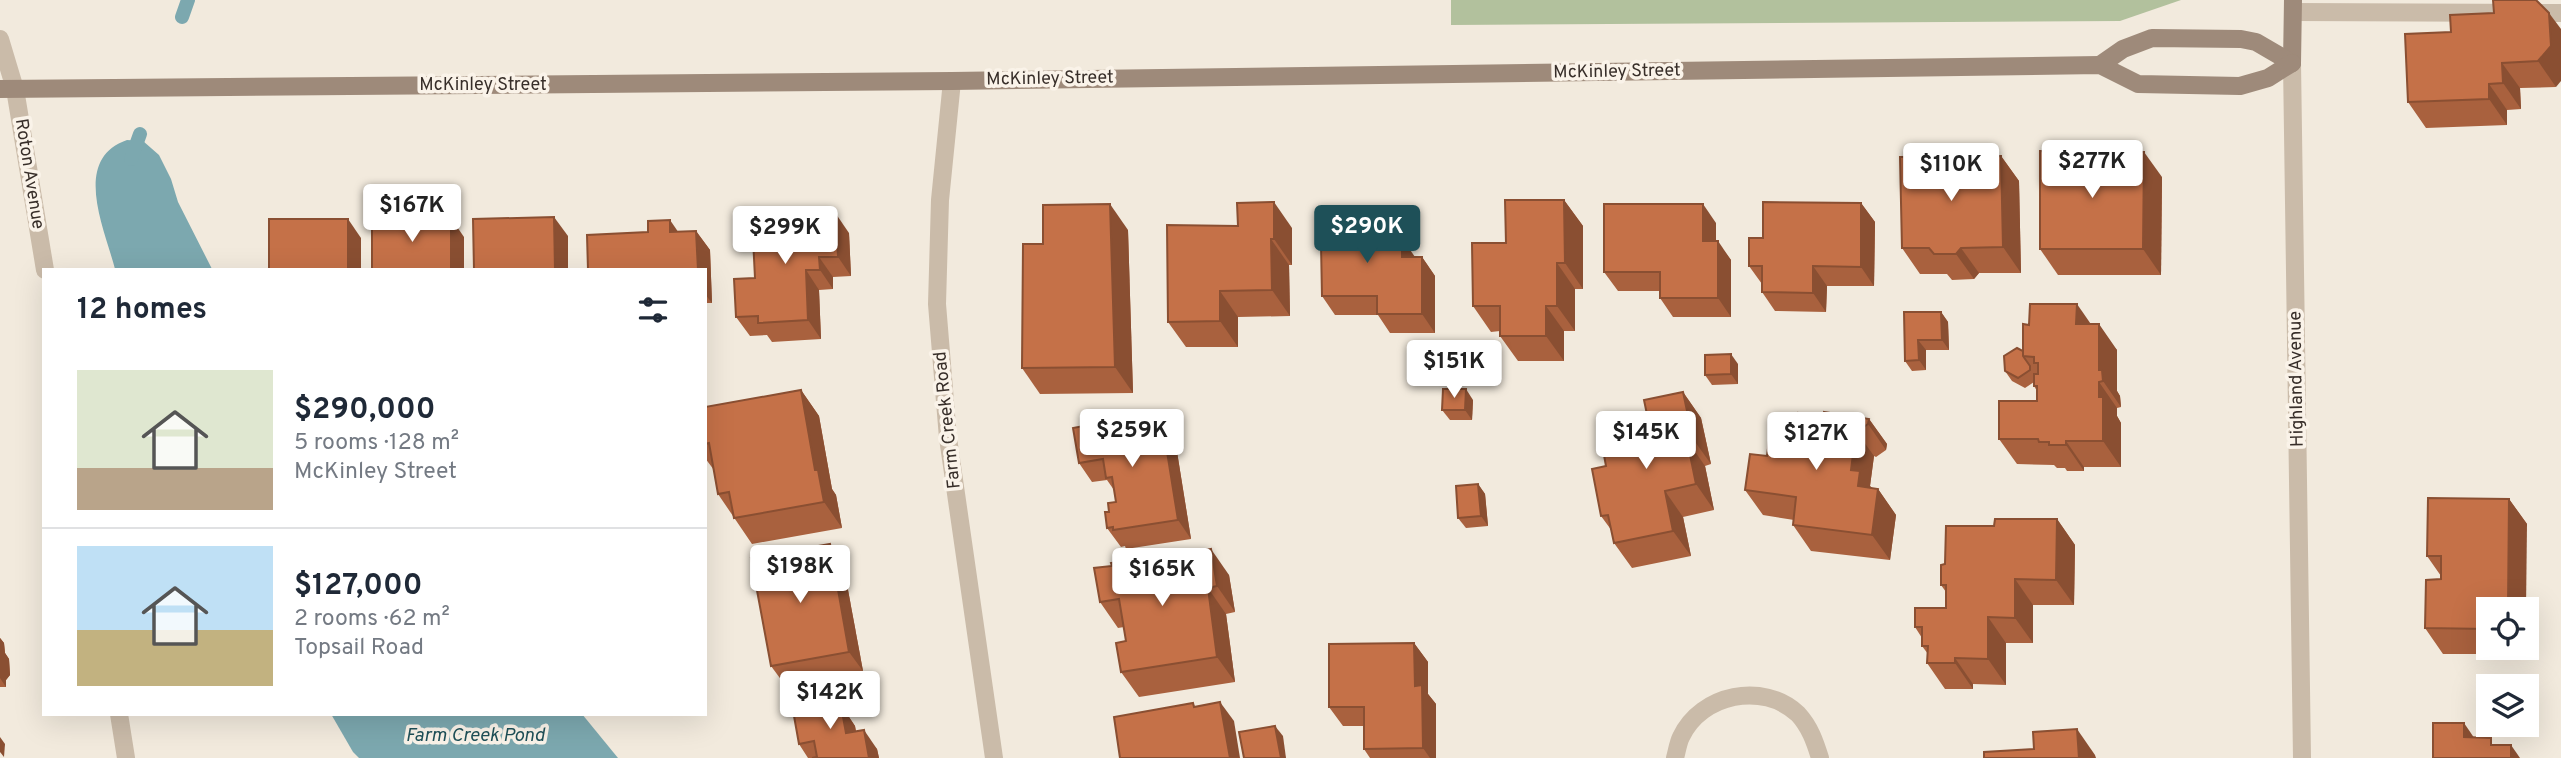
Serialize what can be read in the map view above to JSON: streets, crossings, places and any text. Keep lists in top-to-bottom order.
{
  "streets": {
    "main road": ["McKinley Street", "Highland Avenue"],
    "street": ["Roton Avenue", "Farm Creek Road"]
  },
  "crossings": [
    ["McKinley Street", "Roton Avenue"],
    ["McKinley Street", "Highland Avenue"],
    ["McKinley Street", "Farm Creek Road"]
  ],
  "water": ["Farm Creek Pond"],
  "page": {
    "price": [
      "$277K",
      "$110K",
      "$167K",
      "$290K",
      "$299K",
      "$151K",
      "$259K",
      "$145K",
      "$127K",
      "$198K",
      "$165K",
      "$142K"
    ],
    "heading": "12 homes",
    "list": [
      {
        "name": "$290,000",
        "note": "5 rooms · 128 m² · McKinley Street"
      },
      {
        "name": "$127,000",
        "note": "2 rooms · 62 m² · Topsail Road"
      }
    ]
  }
}
